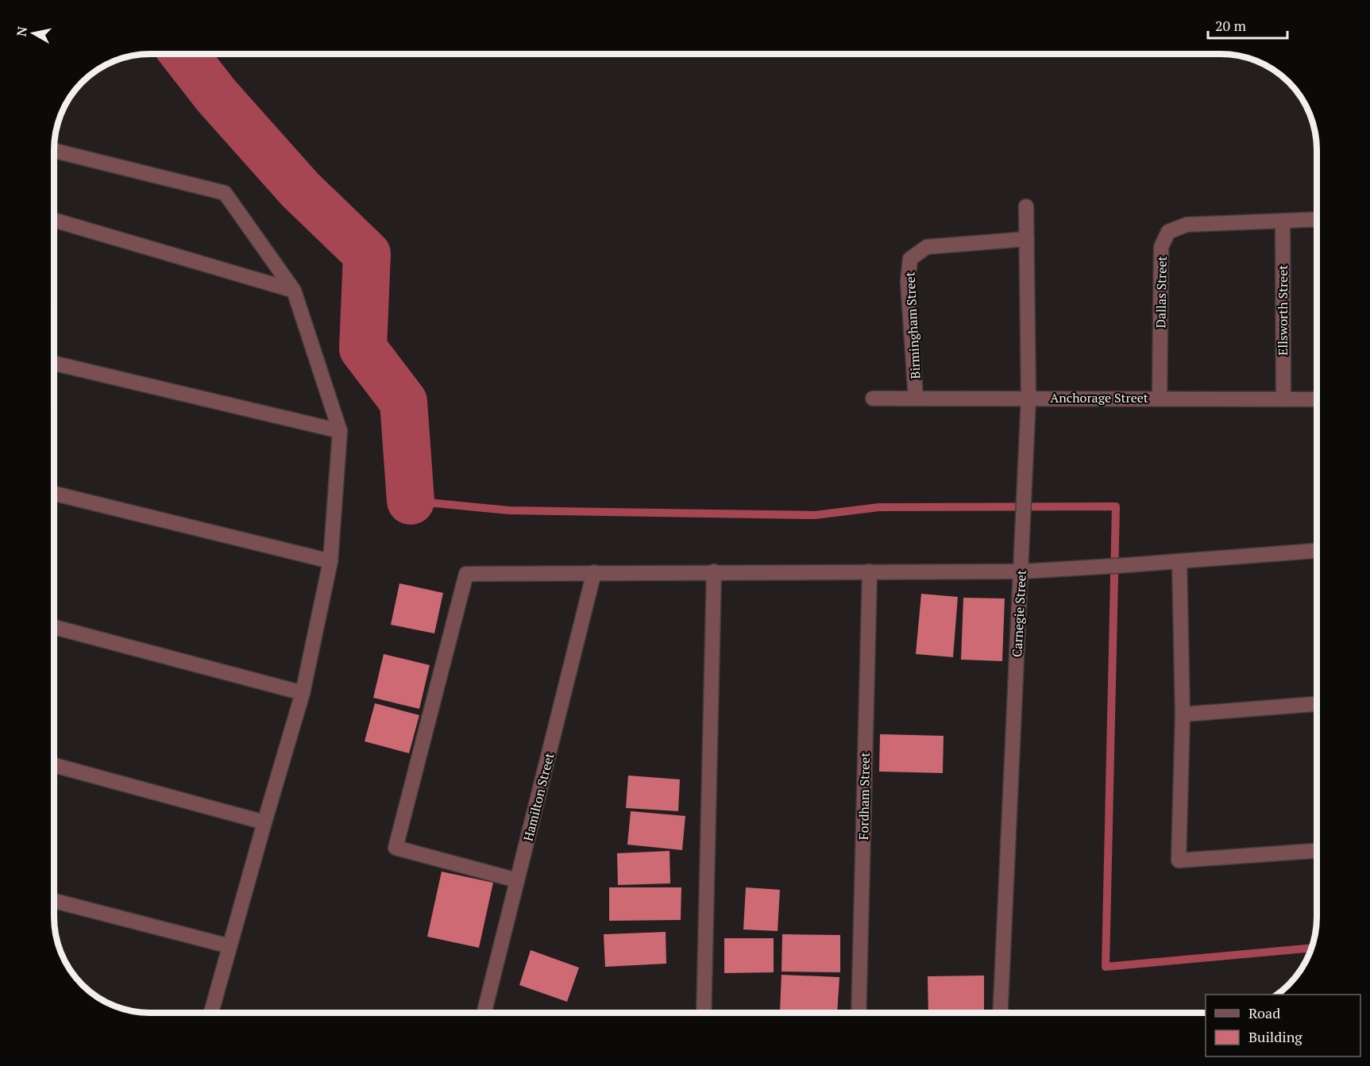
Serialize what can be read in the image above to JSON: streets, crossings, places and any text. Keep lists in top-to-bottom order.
{
  "streets": {
    "street": [
      "Dallas Street",
      "Ellsworth Street",
      "Birmingham Street",
      "Anchorage Street",
      "Carnegie Street",
      "Fordham Street",
      "Hamilton Street"
    ]
  },
  "crossings": [
    ["Dallas Street", "Ellsworth Street"],
    ["Dallas Street", "Anchorage Street"],
    ["Ellsworth Street", "Anchorage Street"],
    ["Birmingham Street", "Anchorage Street"],
    ["Birmingham Street", "Carnegie Street"],
    ["Anchorage Street", "Carnegie Street"]
  ],
  "legend": ["Road", "Building"],
  "scale_bar": "20 m",
  "north": "left"
}
